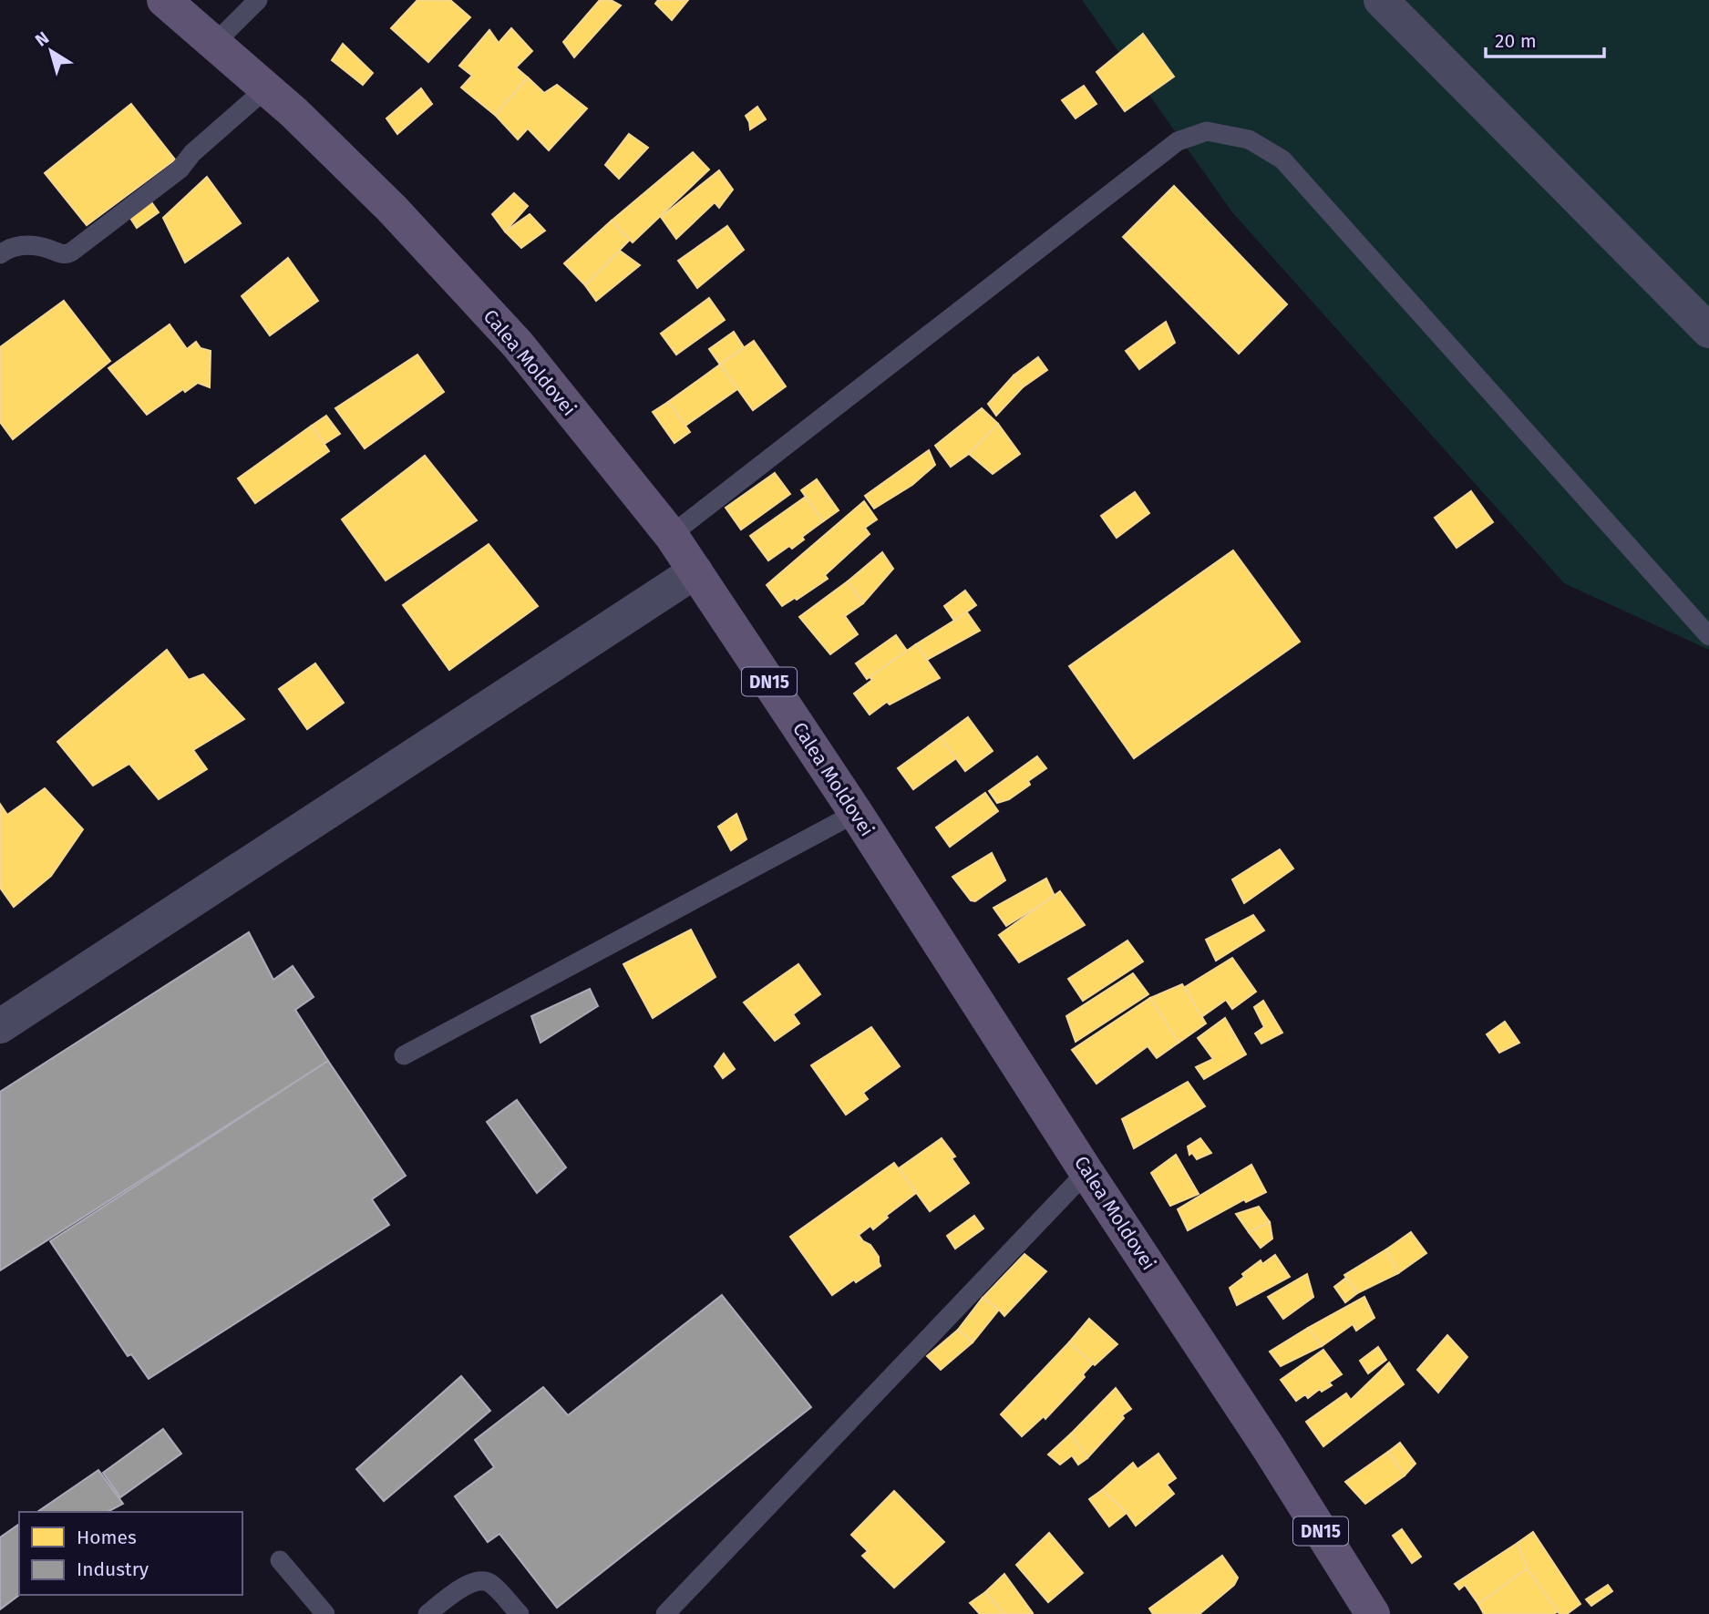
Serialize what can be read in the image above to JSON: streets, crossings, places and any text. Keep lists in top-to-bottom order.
{
  "streets": {
    "main road": ["Calea Moldovei", "DN15"]
  },
  "legend": ["Homes", "Industry"],
  "scale_bar": "20 m",
  "north": "top left"
}
